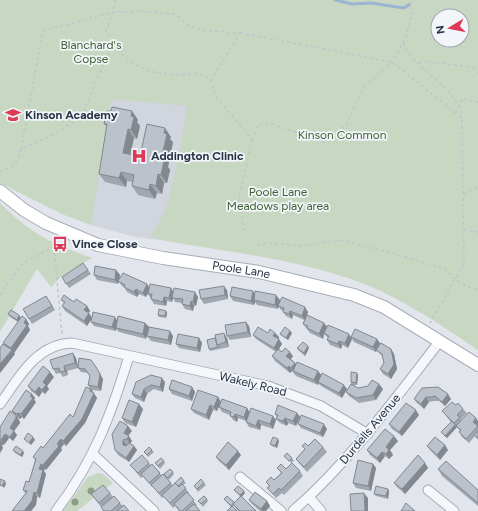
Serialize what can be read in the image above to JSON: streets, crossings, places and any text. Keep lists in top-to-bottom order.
{
  "streets": {
    "street": ["Poole Lane", "Wakely Road", "Durdells Avenue"]
  },
  "crossings": [
    ["Poole Lane", "Durdells Avenue"],
    ["Wakely Road", "Durdells Avenue"]
  ],
  "parks": ["Blanchard's Copse", "Kinson Common", "Poole Lane Meadows play area"],
  "places": {
    "school or university": ["Kinson Academy"],
    "hospital": ["Addington Clinic"],
    "bus stop": ["Vince Close"]
  },
  "north": "left"
}
